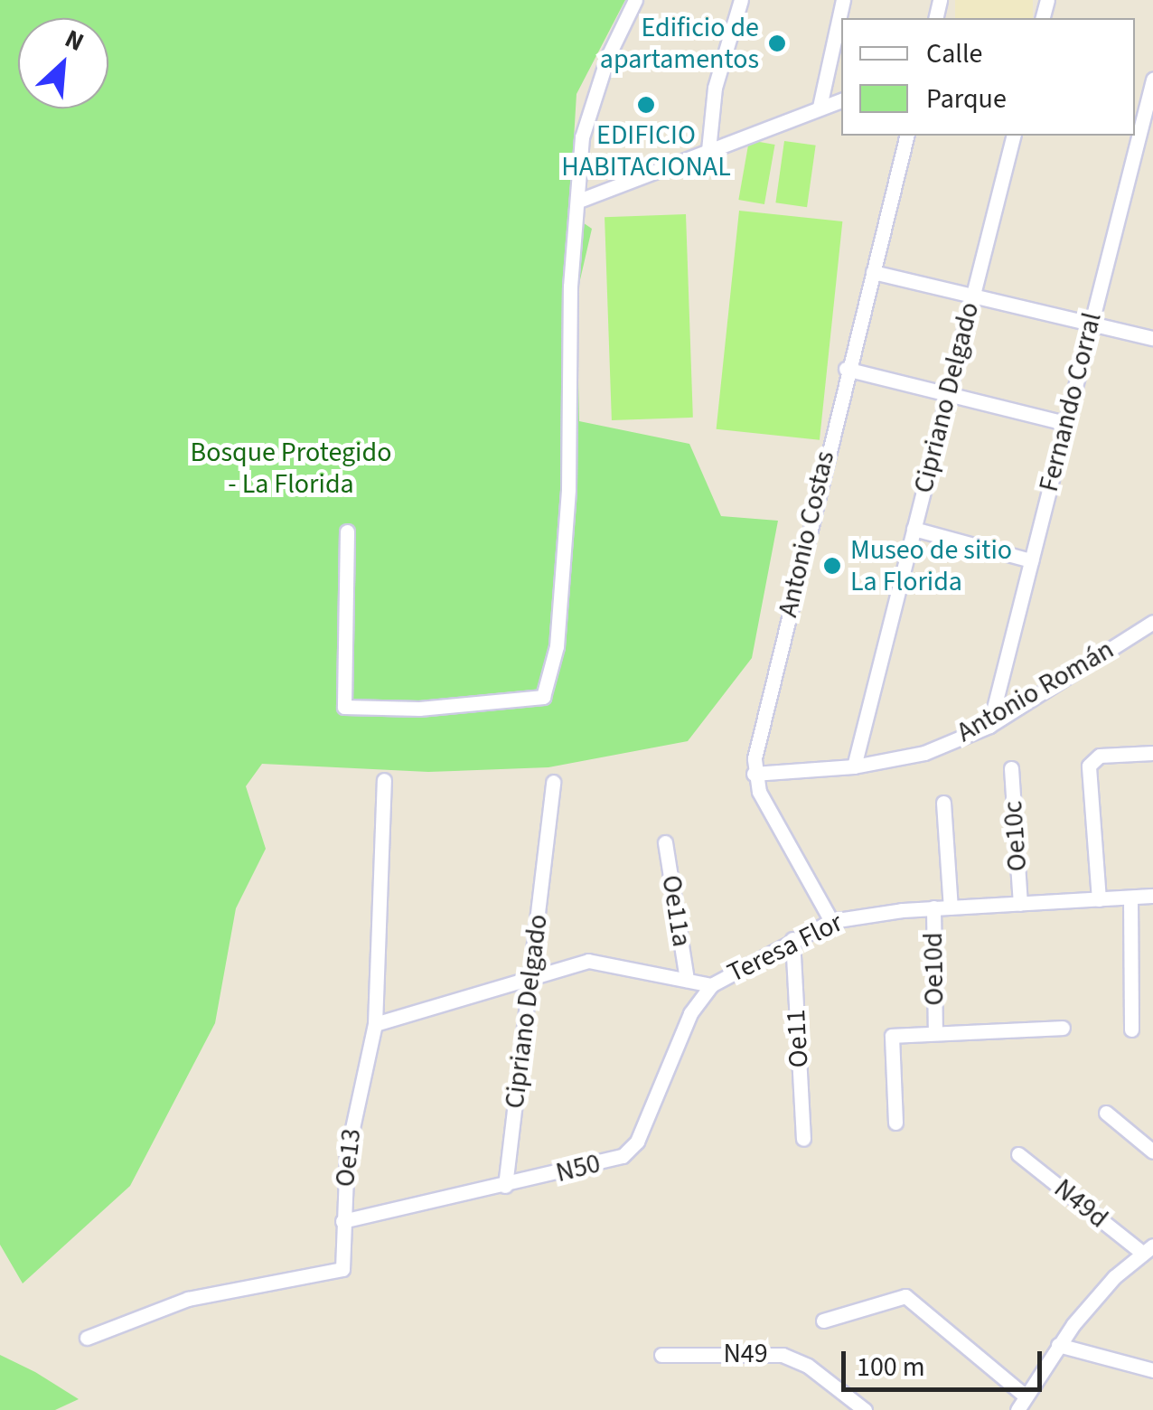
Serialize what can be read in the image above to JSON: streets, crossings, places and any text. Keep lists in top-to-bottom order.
{
  "streets": {
    "street": [
      "Cipriano Delgado",
      "Fernando Corral",
      "Antonio Costas",
      "Antonio Román",
      "Oe10c",
      "Oe11a",
      "Teresa Flor",
      "Oe10d",
      "Oe11",
      "Oe13",
      "N50",
      "N49d",
      "N49"
    ]
  },
  "crossings": [
    ["Cipriano Delgado", "Antonio Román"],
    ["Cipriano Delgado", "Teresa Flor"],
    ["Cipriano Delgado", "N50"],
    ["Fernando Corral", "Antonio Román"],
    ["Antonio Costas", "Antonio Román"],
    ["Oe10c", "Teresa Flor"],
    ["Oe11a", "Teresa Flor"],
    ["Teresa Flor", "Oe10d"],
    ["Teresa Flor", "Oe11"],
    ["Teresa Flor", "Oe13"],
    ["Teresa Flor", "N50"],
    ["Oe13", "N50"]
  ],
  "parks": ["Bosque Protegido - La Florida"],
  "places": ["Edificio de apartamentos", "EDIFICIO HABITACIONAL", "Museo de sitio La Florida"],
  "legend": ["Calle", "Parque"],
  "scale_bar": "100 m",
  "north": "top right"
}
